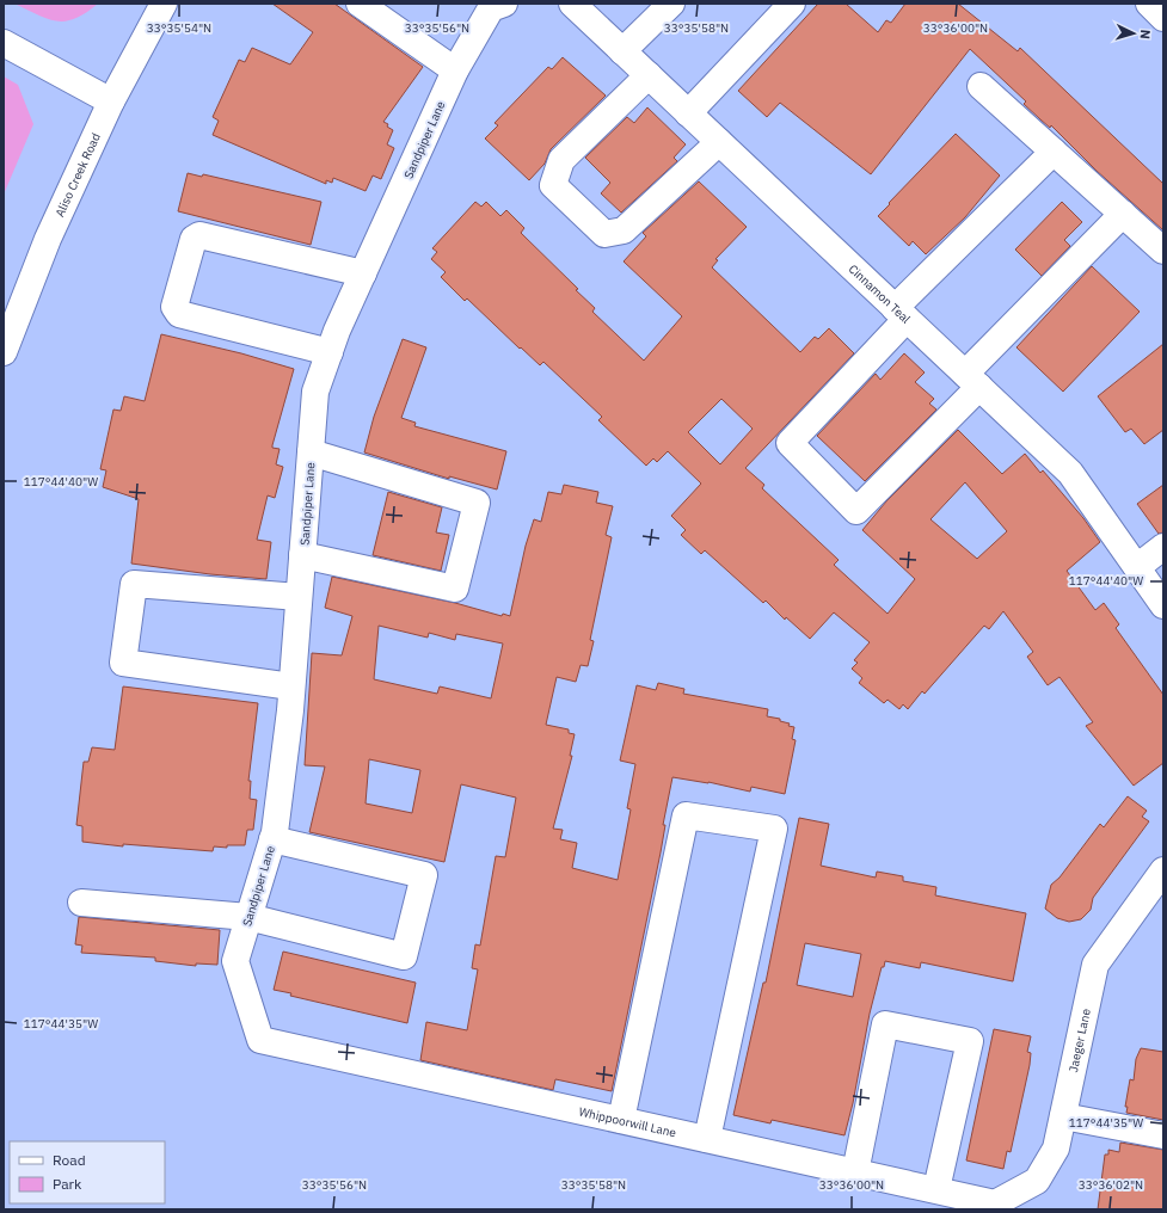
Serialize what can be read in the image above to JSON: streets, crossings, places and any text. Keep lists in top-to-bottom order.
{
  "streets": {
    "street": [
      "Sandpiper Lane",
      "Aliso Creek Road",
      "Cinnamon Teal",
      "Jaeger Lane",
      "Whippoorwill Lane"
    ]
  },
  "crossings": [
    ["Sandpiper Lane", "Whippoorwill Lane"],
    ["Jaeger Lane", "Whippoorwill Lane"]
  ],
  "legend": ["Road", "Park"],
  "north": "right",
  "coordinates": [
    "33°35'54\"N",
    "33°35'56\"N",
    "33°35'58\"N",
    "33°36'00\"N",
    "117°44'40\"W",
    "117°44'35\"W",
    "33°36'02\"N"
  ]
}
